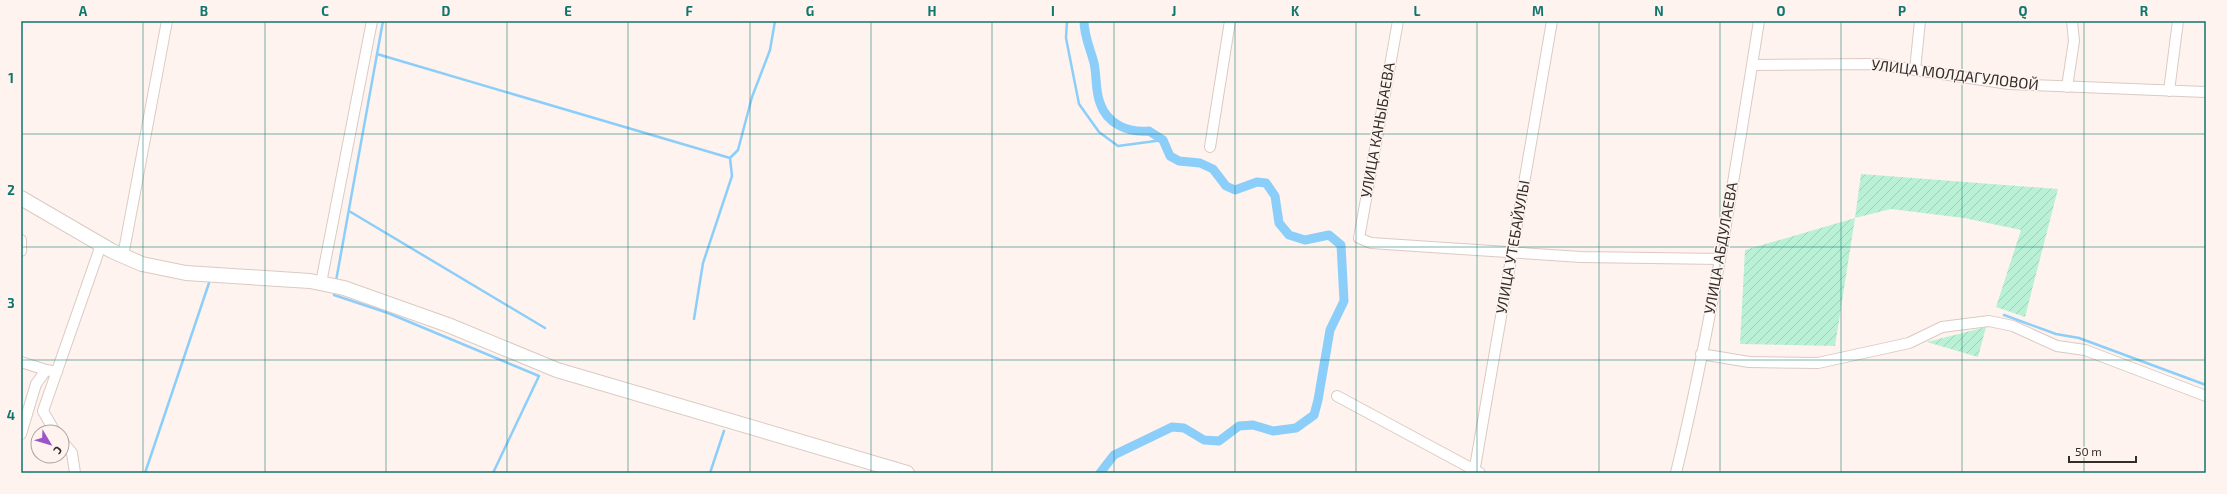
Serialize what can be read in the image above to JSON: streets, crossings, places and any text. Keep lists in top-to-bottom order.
{
  "streets": {
    "street": [
      "УЛИЦА МОЛДАГУЛОВОЙ",
      "УЛИЦА КАНЫБАЕВА",
      "УЛИЦА УТЕБАЙУЛЫ",
      "УЛИЦА АБДУЛАЕВА"
    ]
  },
  "crossings": [
    ["УЛИЦА МОЛДАГУЛОВОЙ", "УЛИЦА АБДУЛАЕВА"],
    ["УЛИЦА КАНЫБАЕВА", "УЛИЦА УТЕБАЙУЛЫ"]
  ],
  "scale_bar": "50 m",
  "north": "bottom right",
  "grid": {
    "columns": [
      "A",
      "B",
      "C",
      "D",
      "E",
      "F",
      "G",
      "H",
      "I",
      "J",
      "K",
      "L",
      "M",
      "N",
      "O",
      "P",
      "Q",
      "R"
    ],
    "rows": [
      "1",
      "2",
      "3",
      "4"
    ]
  }
}
